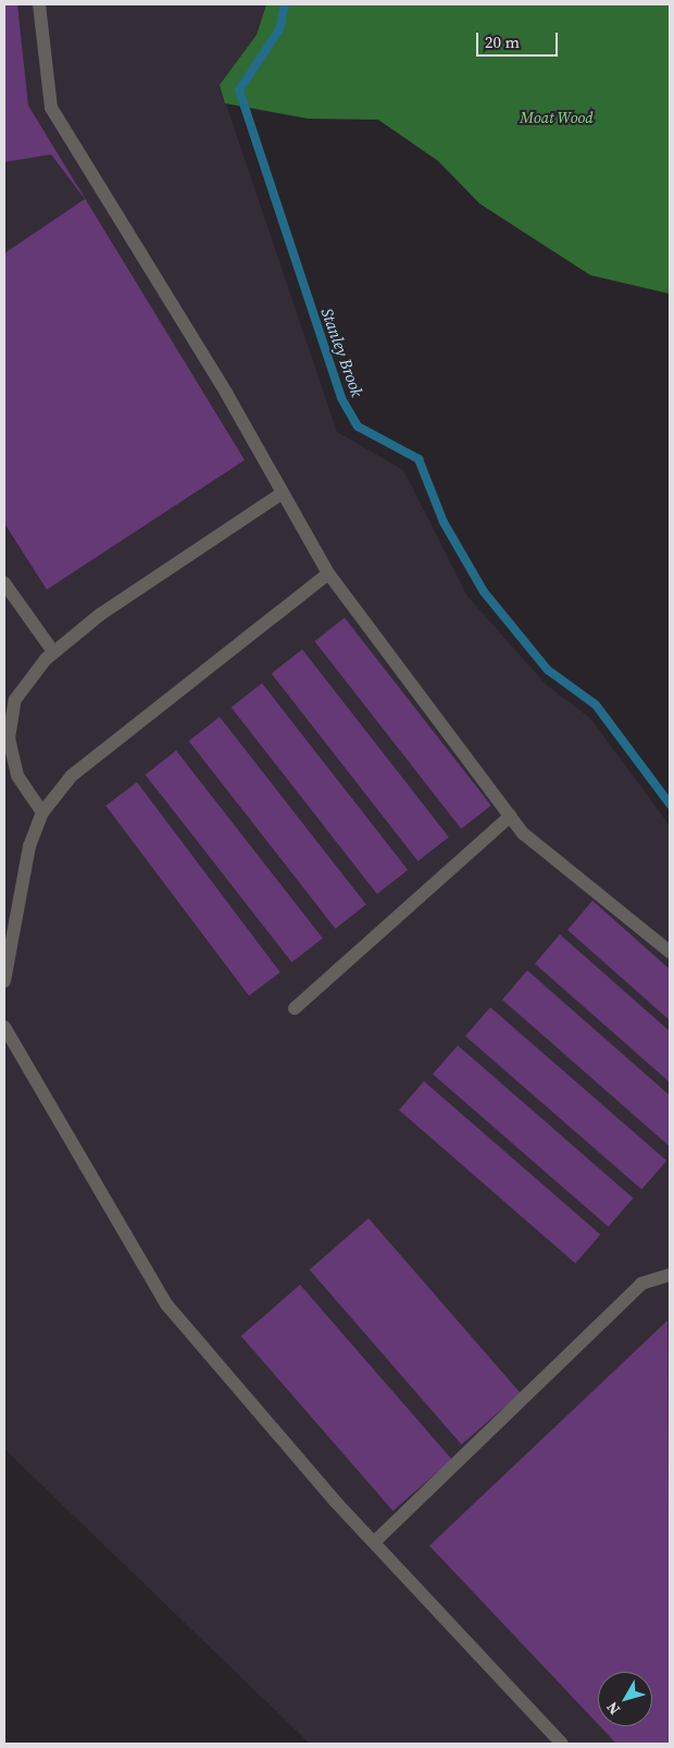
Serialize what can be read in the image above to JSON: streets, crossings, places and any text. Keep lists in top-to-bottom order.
{
  "water": ["Stanley Brook"],
  "parks": ["Moat Wood"],
  "scale_bar": "20 m",
  "north": "bottom left"
}
